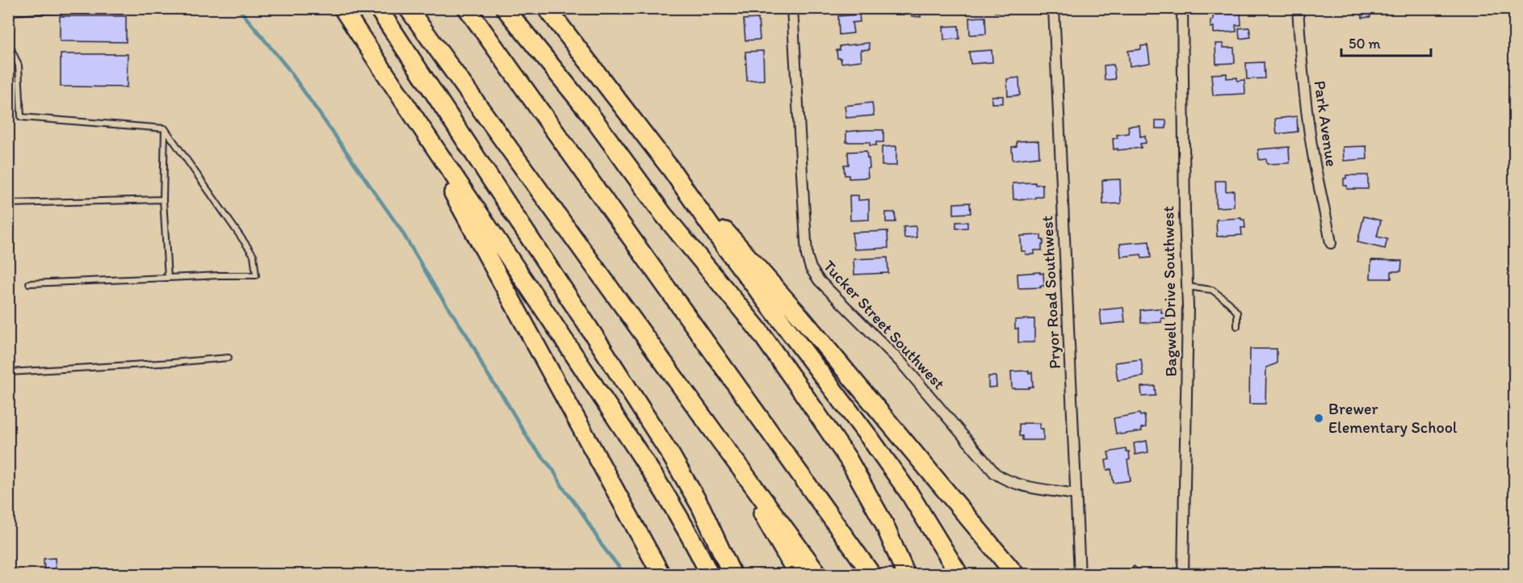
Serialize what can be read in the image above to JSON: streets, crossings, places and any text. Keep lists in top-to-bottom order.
{
  "streets": {
    "street": [
      "Park Avenue",
      "Bagwell Drive Southwest",
      "Pryor Road Southwest",
      "Tucker Street Southwest"
    ]
  },
  "crossings": [
    ["Pryor Road Southwest", "Tucker Street Southwest"]
  ],
  "places": ["Brewer Elementary School"],
  "scale_bar": "50 m"
}
